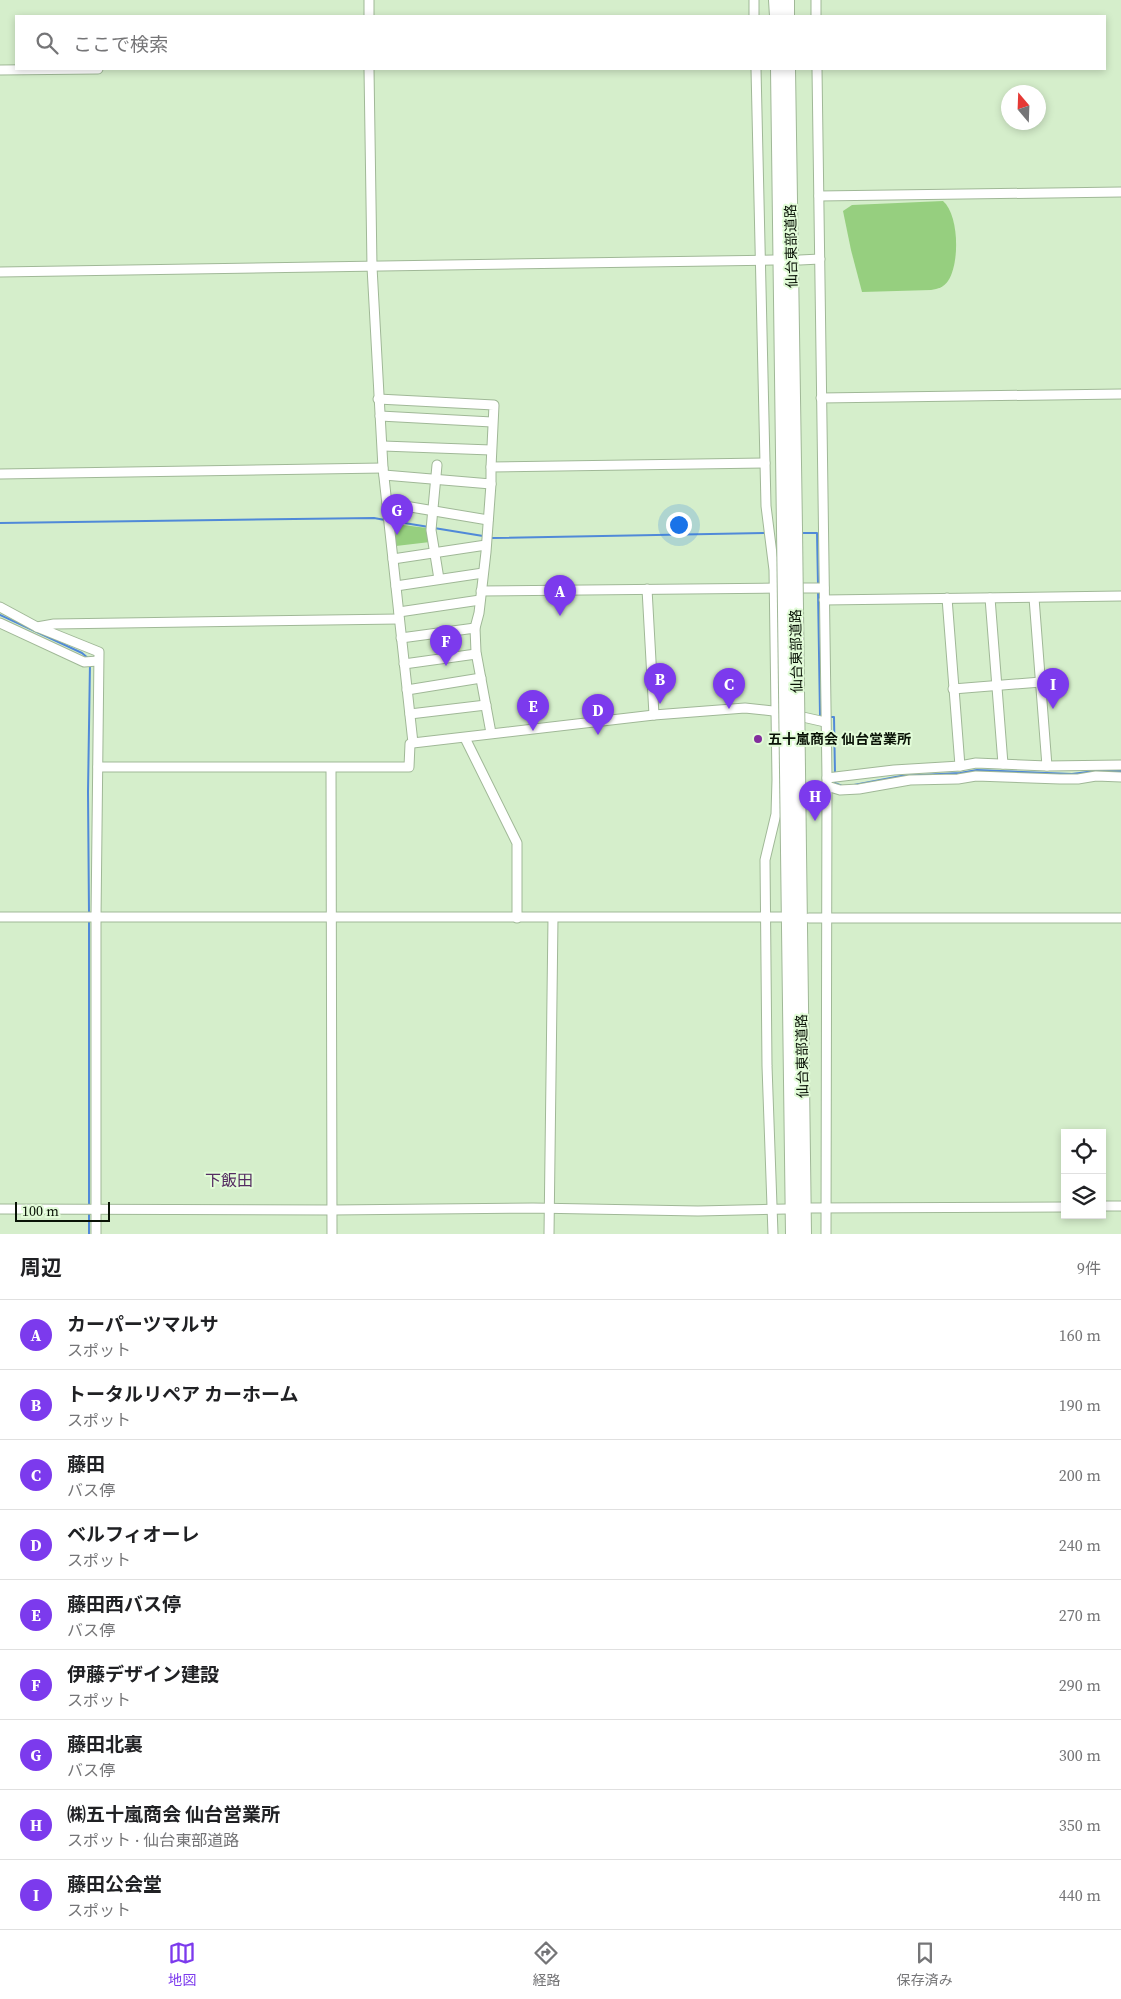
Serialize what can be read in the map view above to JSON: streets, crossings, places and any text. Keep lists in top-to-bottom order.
{
  "streets": {
    "highway": ["仙台東部道路"]
  },
  "districts": ["下飯田"],
  "places": ["五十嵐商会 仙台営業所"],
  "scale_bar": "100 m",
  "north": "top",
  "page": {
    "search": "ここで検索",
    "pins": [
      "G",
      "A",
      "F",
      "B",
      "C",
      "I",
      "E",
      "D",
      "H"
    ],
    "scale": "100 m",
    "heading": ["周辺", "9件"],
    "list": [
      {
        "mark": "A",
        "name": "カーパーツマルサ",
        "note": "スポット",
        "value": "160 m"
      },
      {
        "mark": "B",
        "name": "トータルリペア カーホーム",
        "note": "スポット",
        "value": "190 m"
      },
      {
        "mark": "C",
        "name": "藤田",
        "note": "バス停",
        "value": "200 m"
      },
      {
        "mark": "D",
        "name": "ベルフィオーレ",
        "note": "スポット",
        "value": "240 m"
      },
      {
        "mark": "E",
        "name": "藤田西バス停",
        "note": "バス停",
        "value": "270 m"
      },
      {
        "mark": "F",
        "name": "伊藤デザイン建設",
        "note": "スポット",
        "value": "290 m"
      },
      {
        "mark": "G",
        "name": "藤田北裏",
        "note": "バス停",
        "value": "300 m"
      },
      {
        "mark": "H",
        "name": "㈱五十嵐商会 仙台営業所",
        "note": "スポット · 仙台東部道路",
        "value": "350 m"
      },
      {
        "mark": "I",
        "name": "藤田公会堂",
        "note": "スポット",
        "value": "440 m"
      }
    ],
    "nav": ["地図", "経路", "保存済み"]
  }
}
